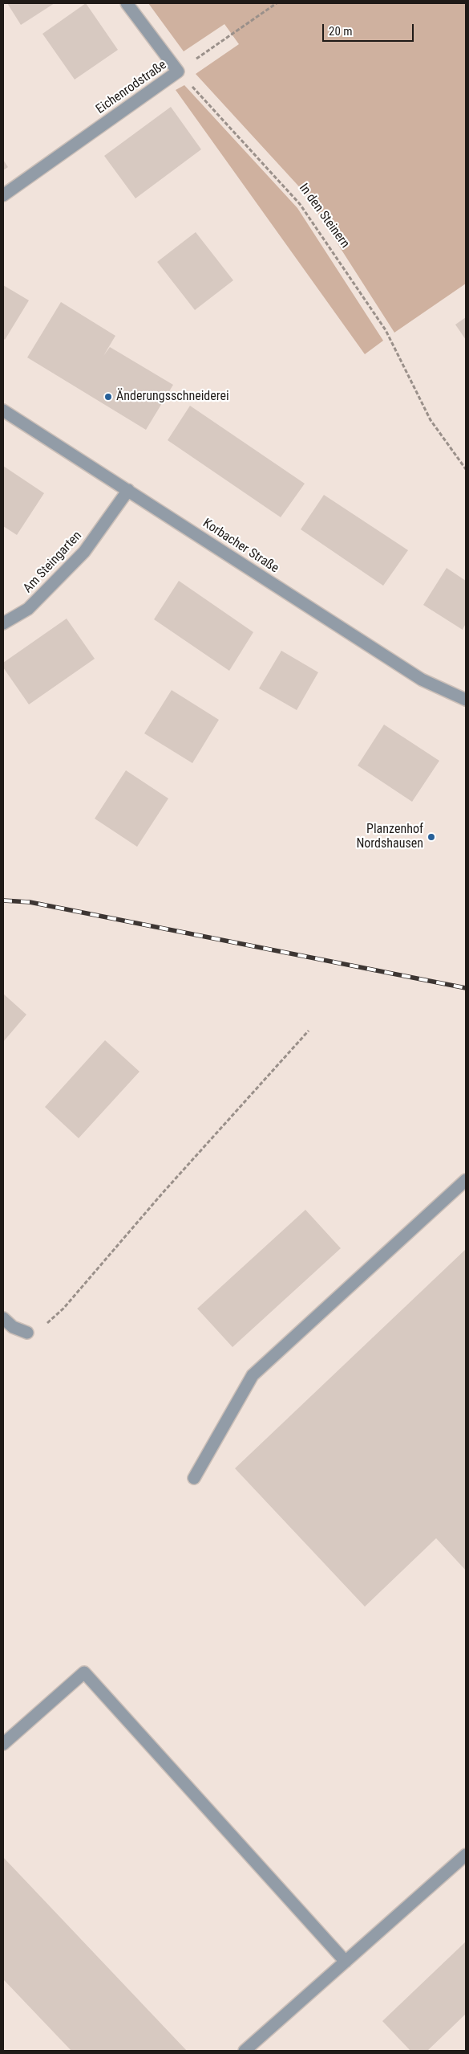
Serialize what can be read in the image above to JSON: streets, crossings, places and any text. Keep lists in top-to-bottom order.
{
  "streets": {
    "street": ["Eichenrodstraße", "Korbacher Straße", "Am Steingarten"],
    "path": ["In den Steinern"]
  },
  "crossings": [
    ["Eichenrodstraße", "In den Steinern"],
    ["Korbacher Straße", "Am Steingarten"]
  ],
  "places": ["Änderungsschneiderei", "Planzenhof Nordshausen"],
  "scale_bar": "20 m"
}
